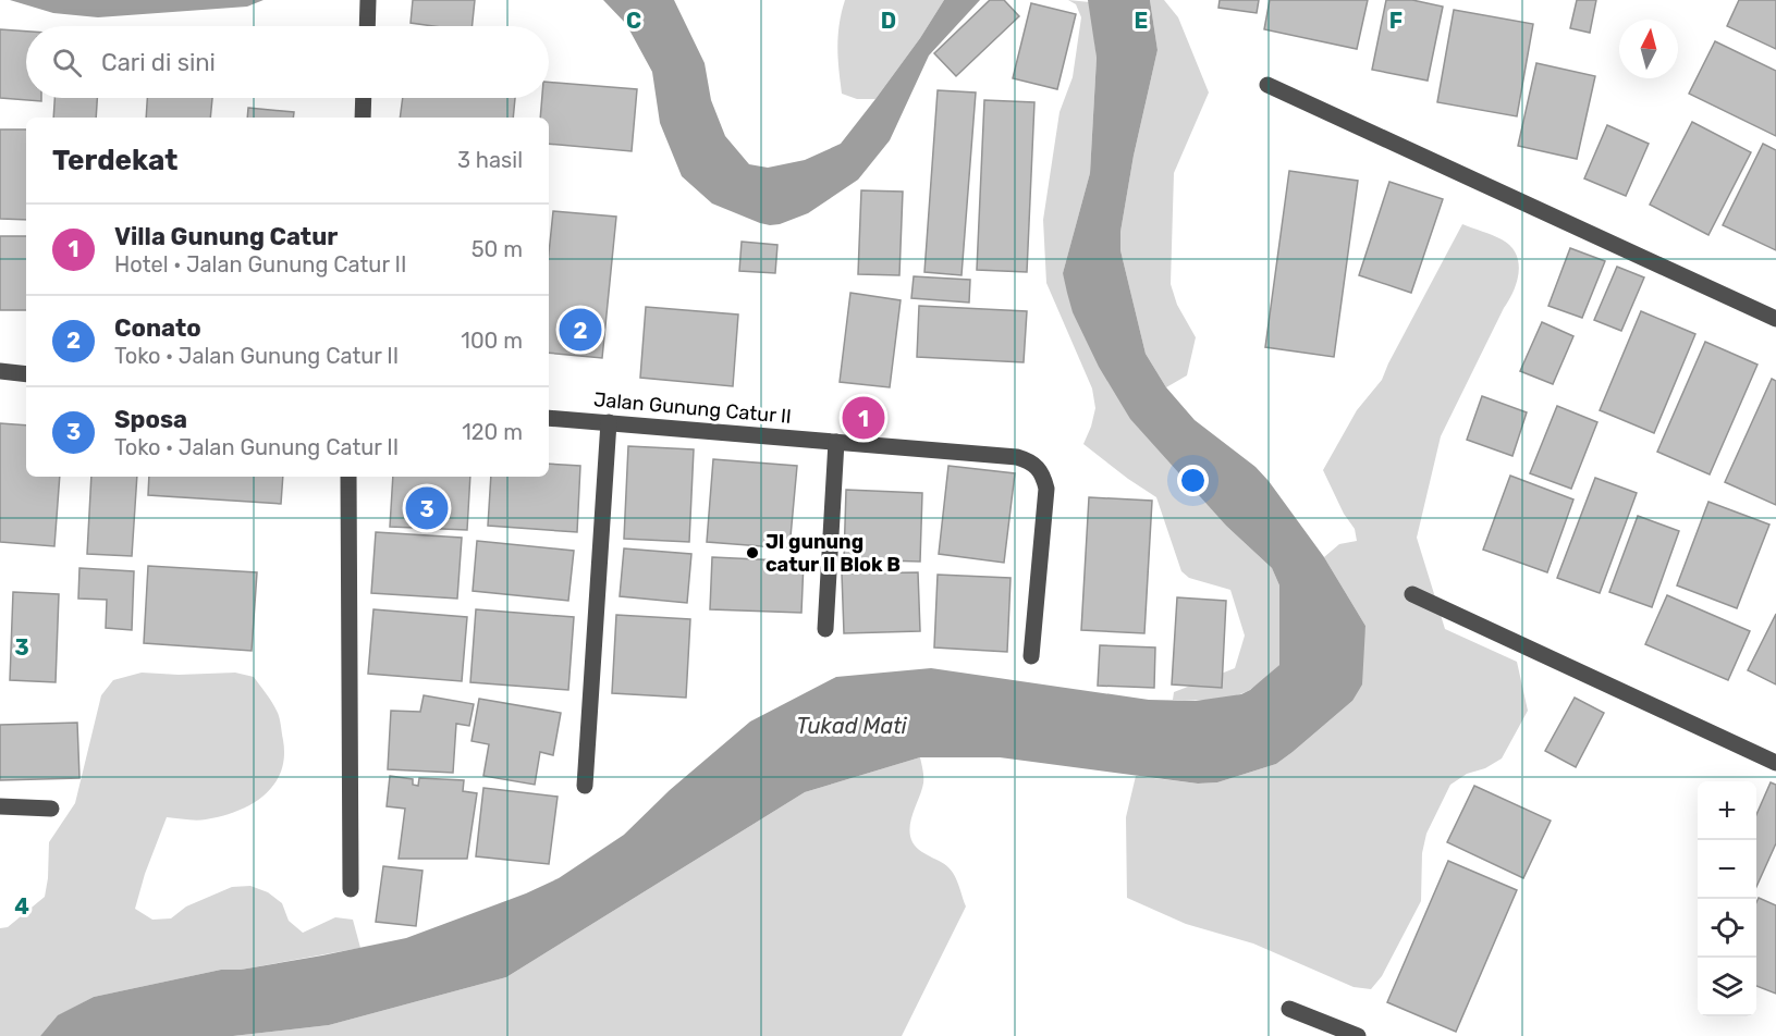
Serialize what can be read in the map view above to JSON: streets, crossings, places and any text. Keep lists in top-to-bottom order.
{
  "streets": {
    "street": ["Jalan Gunung Catur II"]
  },
  "water": ["Tukad Mati"],
  "places": ["Jl gunung catur II Blok B"],
  "north": "top",
  "page": {
    "search": "Cari di sini",
    "heading": ["Terdekat", "3 hasil"],
    "list": [
      {
        "mark": "1",
        "name": "Villa Gunung Catur",
        "note": "Hotel · Jalan Gunung Catur II",
        "value": "50 m"
      },
      {
        "mark": "2",
        "name": "Conato",
        "note": "Toko · Jalan Gunung Catur II",
        "value": "100 m"
      },
      {
        "mark": "3",
        "name": "Sposa",
        "note": "Toko · Jalan Gunung Catur II",
        "value": "120 m"
      }
    ],
    "pins": ["2", "1", "3"],
    "map_buttons": ["+", "−"]
  },
  "grid": {
    "columns": [
      "C",
      "D",
      "E",
      "F"
    ],
    "rows": ["3", "4"]
  }
}
